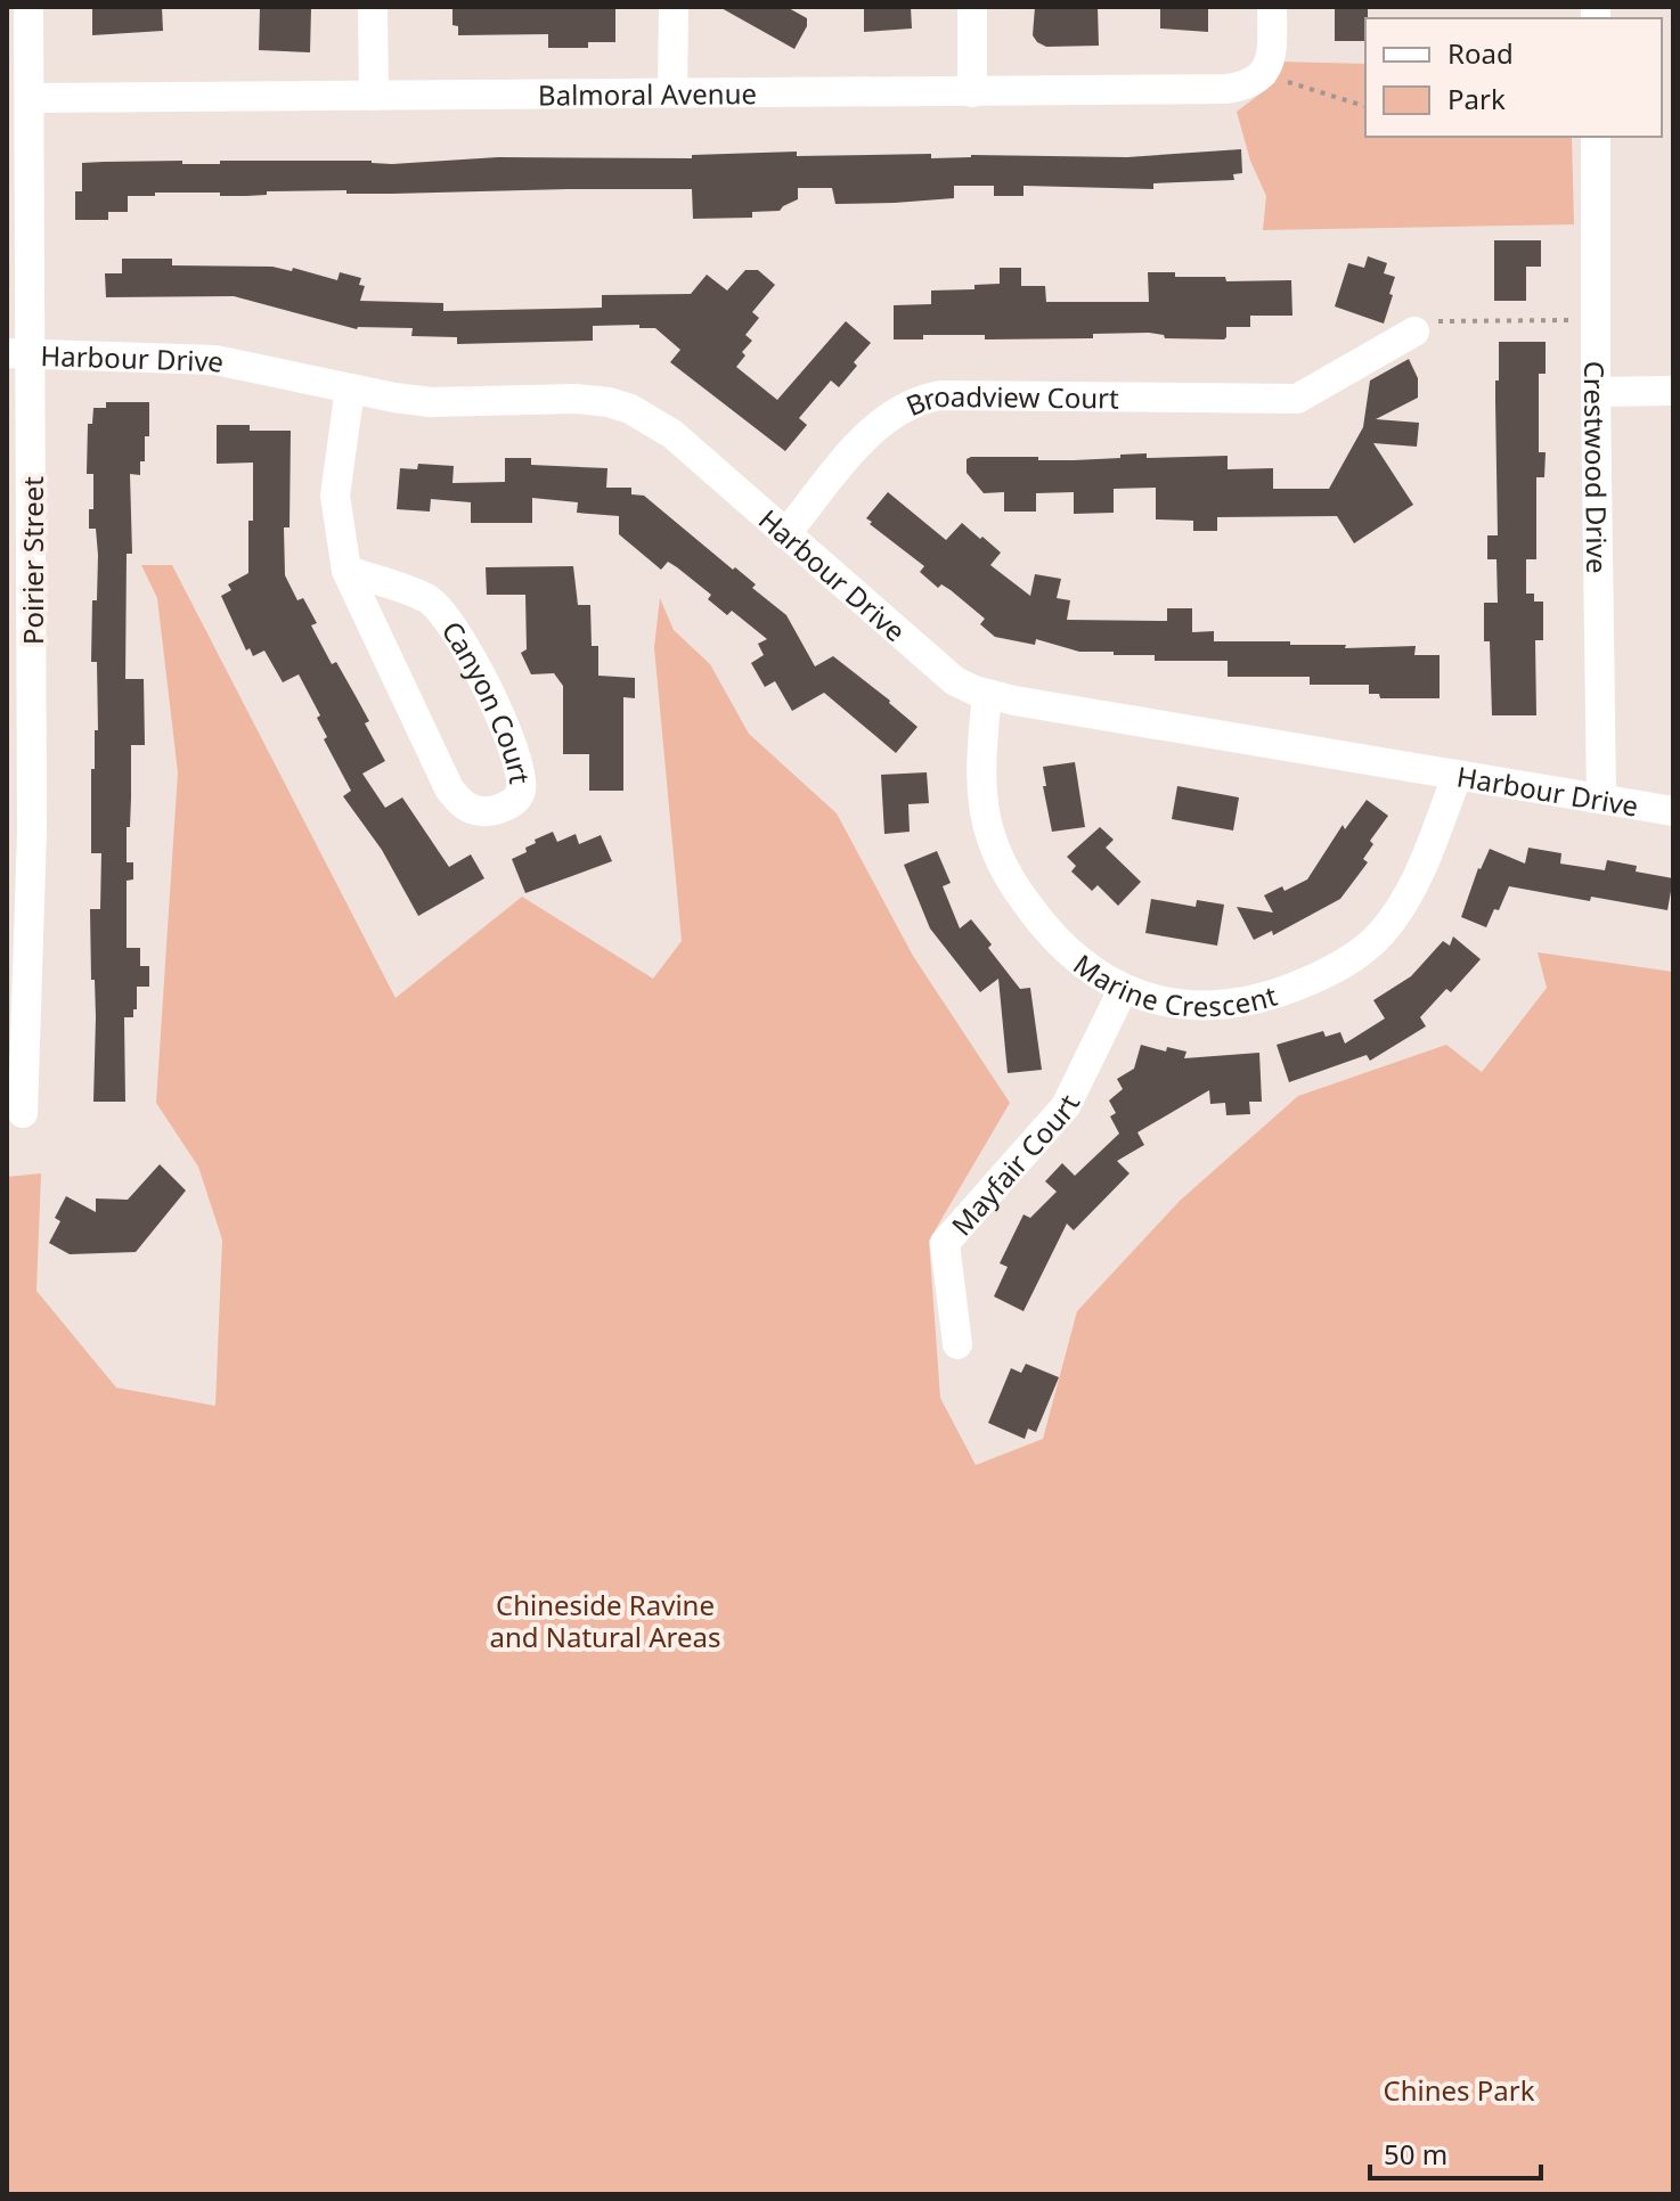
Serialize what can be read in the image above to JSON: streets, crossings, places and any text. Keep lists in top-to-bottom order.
{
  "streets": {
    "street": [
      "Balmoral Avenue",
      "Harbour Drive",
      "Broadview Court",
      "Crestwood Drive",
      "Poirier Street",
      "Canyon Court",
      "Marine Crescent",
      "Mayfair Court"
    ]
  },
  "crossings": [
    ["Balmoral Avenue", "Poirier Street"],
    ["Harbour Drive", "Broadview Court"],
    ["Harbour Drive", "Crestwood Drive"],
    ["Harbour Drive", "Poirier Street"],
    ["Harbour Drive", "Canyon Court"],
    ["Harbour Drive", "Marine Crescent"],
    ["Marine Crescent", "Mayfair Court"]
  ],
  "parks": ["Chineside Ravine and Natural Areas", "Chines Park"],
  "legend": ["Road", "Park"],
  "scale_bar": "50 m"
}
